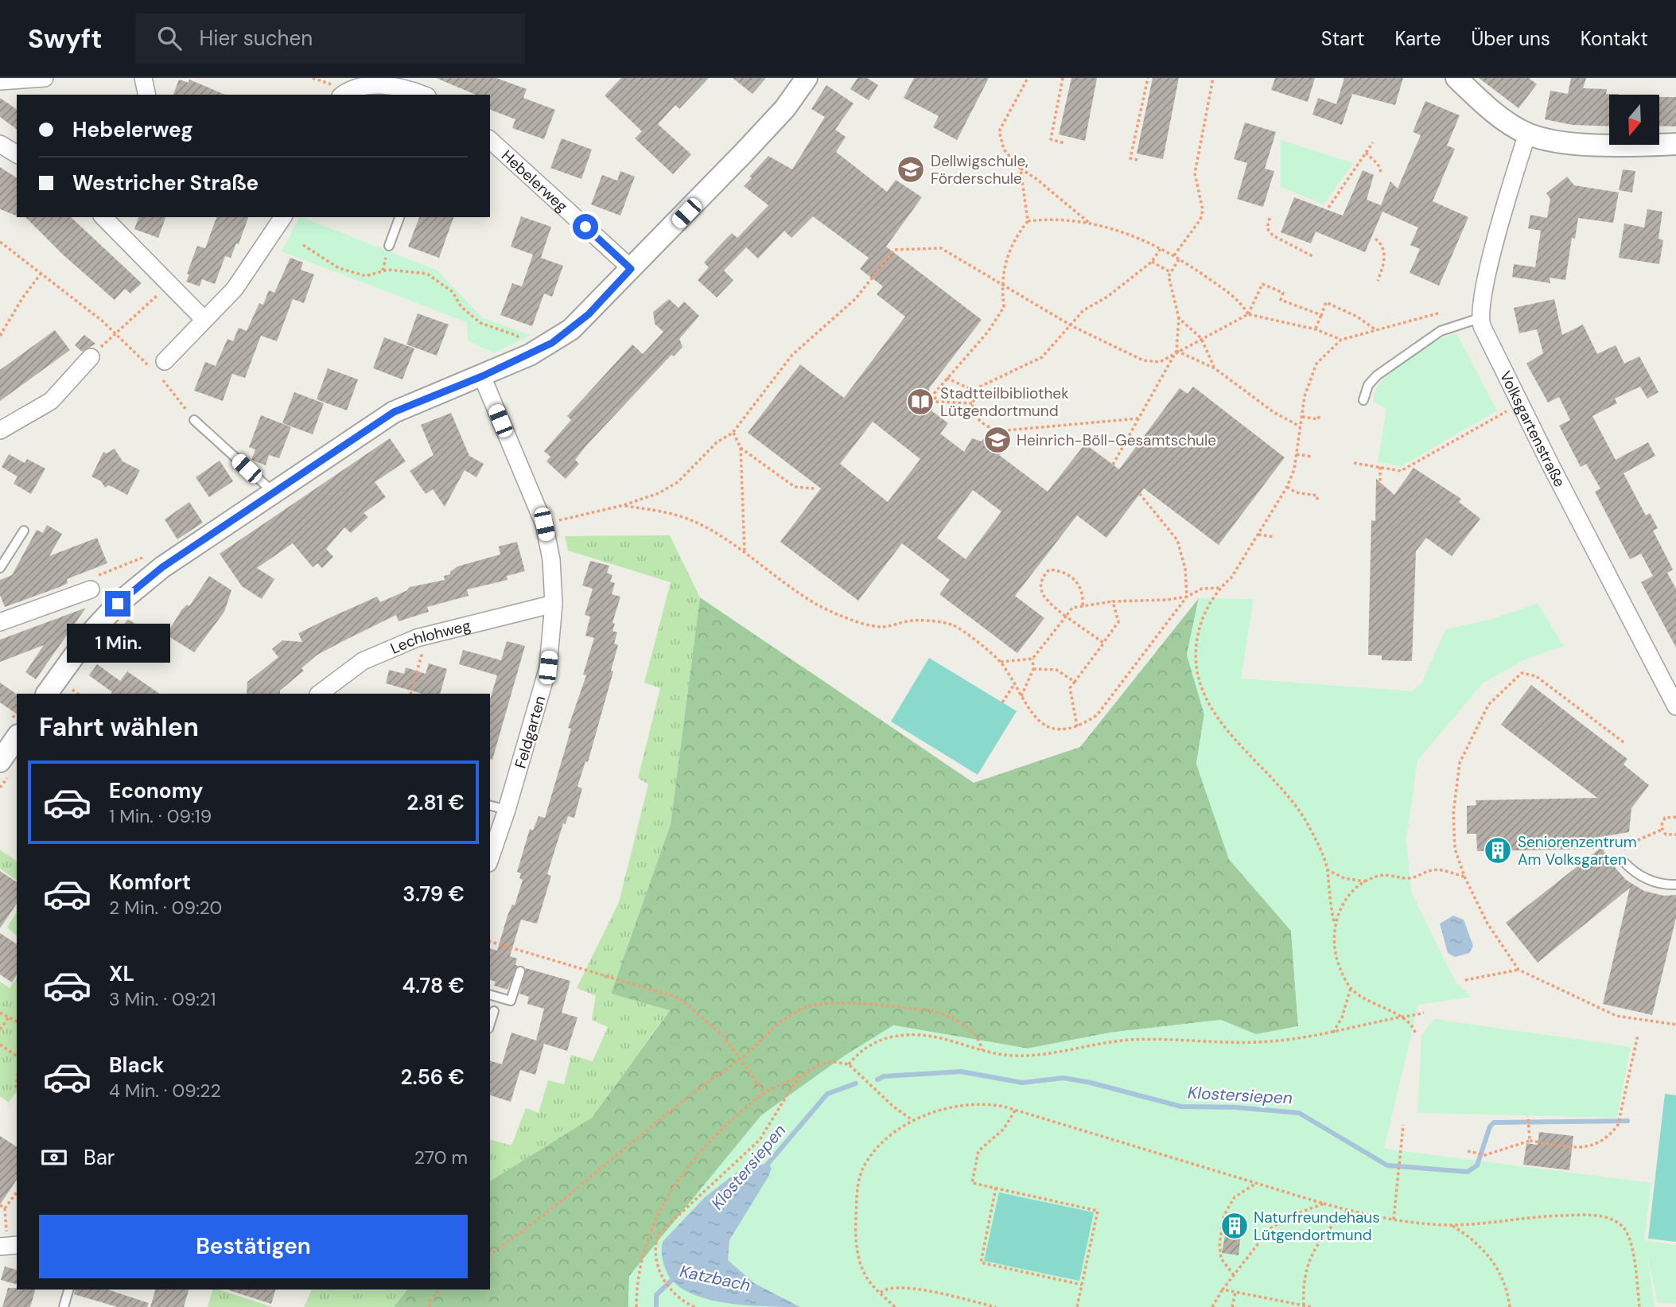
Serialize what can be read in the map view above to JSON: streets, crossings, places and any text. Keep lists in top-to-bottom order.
{
  "streets": {
    "street": [
      "Hebelerweg",
      "Volksgartenstraße",
      "Lechlohweg",
      "Feldgarten"
    ]
  },
  "crossings": [
    ["Lechlohweg", "Feldgarten"]
  ],
  "water": ["Klostersiepen", "Katzbach"],
  "places": {
    "school or university": ["Dellwigschule, Förderschule", "Heinrich-Böll-Gesamtschule"],
    "library": ["Stadtteilbibliothek Lütgendortmund"],
    "building": ["Seniorenzentrum Am Volksgarten", "Naturfreundehaus Lütgendortmund"]
  },
  "north": "bottom",
  "page": {
    "header": "Swyft",
    "search": "Hier suchen",
    "nav": [
      "Start",
      "Karte",
      "Über uns",
      "Kontakt"
    ],
    "banner": ["Hebelerweg", "Westricher Straße"],
    "bubble": "1 Min.",
    "heading": "Fahrt wählen",
    "list": [
      {
        "name": "Economy",
        "note": "1 Min. · 09:19",
        "value": "2.81 €"
      },
      {
        "name": "Komfort",
        "note": "2 Min. · 09:20",
        "value": "3.79 €"
      },
      {
        "name": "XL",
        "note": "3 Min. · 09:21",
        "value": "4.78 €"
      },
      {
        "name": "Black",
        "note": "4 Min. · 09:22",
        "value": "2.56 €"
      }
    ],
    "pay": ["Bar", "270 m"],
    "buttons": "Bestätigen"
  }
}
